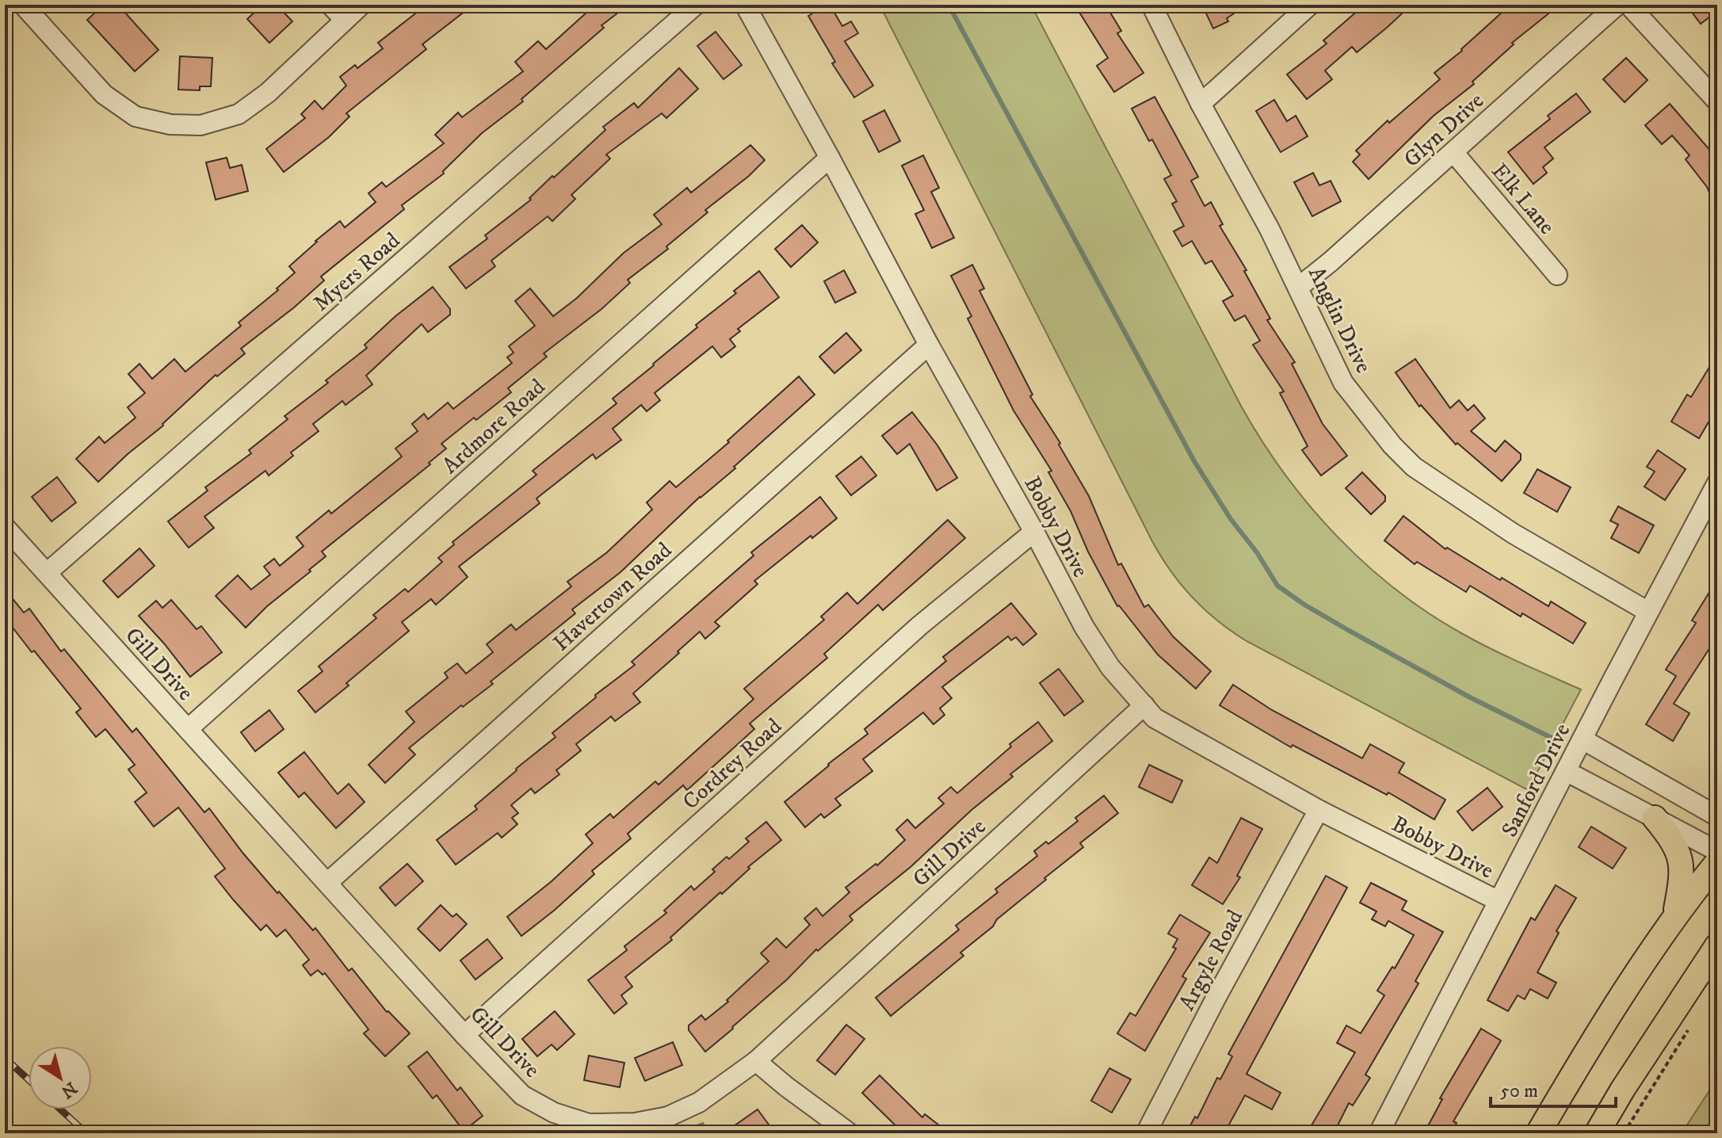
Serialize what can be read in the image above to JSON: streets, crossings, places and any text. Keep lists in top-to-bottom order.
{
  "streets": {
    "street": [
      "Glyn Drive",
      "Elk Lane",
      "Myers Road",
      "Anglin Drive",
      "Ardmore Road",
      "Bobby Drive",
      "Havertown Road",
      "Gill Drive",
      "Cordrey Road",
      "Sanford Drive",
      "Argyle Road"
    ]
  },
  "crossings": [
    ["Glyn Drive", "Elk Lane"],
    ["Glyn Drive", "Anglin Drive"],
    ["Myers Road", "Gill Drive"],
    ["Anglin Drive", "Sanford Drive"],
    ["Ardmore Road", "Bobby Drive"],
    ["Ardmore Road", "Gill Drive"],
    ["Bobby Drive", "Havertown Road"],
    ["Bobby Drive", "Gill Drive"],
    ["Bobby Drive", "Cordrey Road"],
    ["Bobby Drive", "Sanford Drive"],
    ["Bobby Drive", "Argyle Road"],
    ["Havertown Road", "Gill Drive"],
    ["Gill Drive", "Cordrey Road"]
  ],
  "scale_bar": "50 m",
  "north": "bottom right"
}
